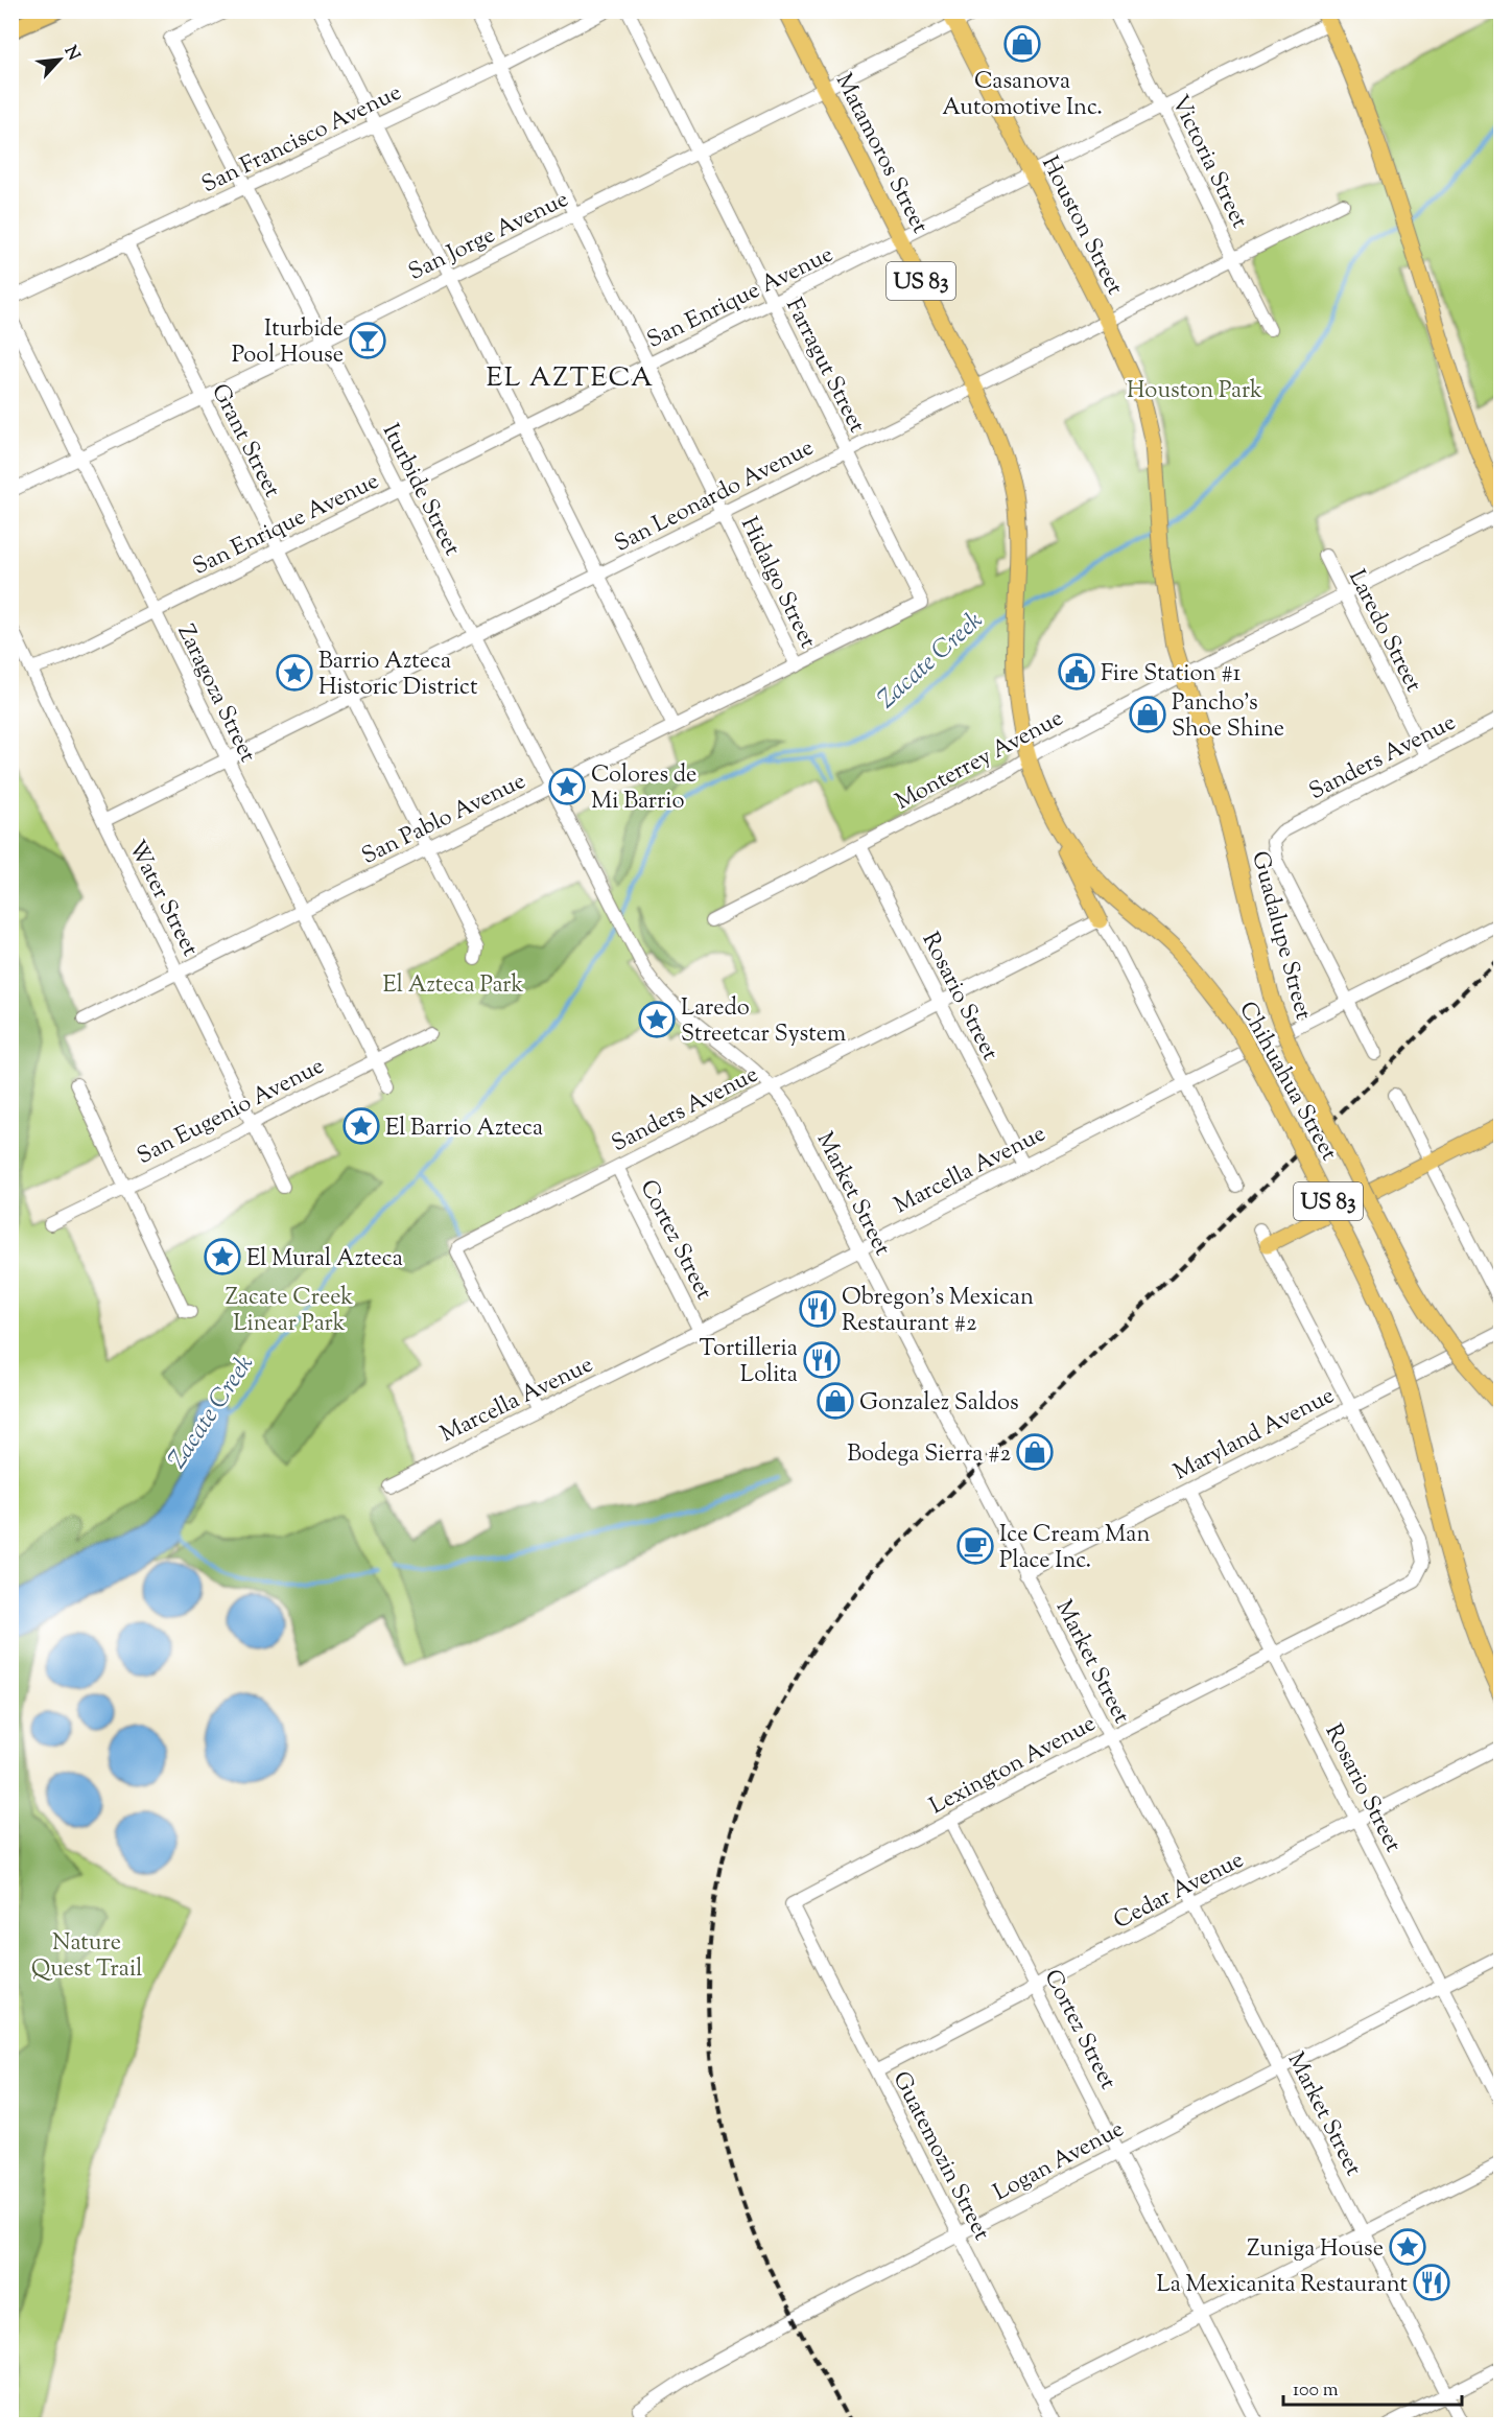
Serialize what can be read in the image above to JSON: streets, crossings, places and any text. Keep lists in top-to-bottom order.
{
  "streets": {
    "main road": [
      "Matamoros Street",
      "Houston Street",
      "US 83",
      "Guadalupe Street",
      "Chihuahua Street"
    ],
    "street": [
      "San Francisco Avenue",
      "Victoria Street",
      "San Jorge Avenue",
      "San Enrique Avenue",
      "Farragut Street",
      "Grant Street",
      "Iturbide Street",
      "San Leonardo Avenue",
      "Hidalgo Street",
      "Laredo Street",
      "Zaragoza Street",
      "Sanders Avenue",
      "Monterrey Avenue",
      "San Pablo Avenue",
      "Water Street",
      "Rosario Street",
      "San Eugenio Avenue",
      "Marcella Avenue",
      "Market Street",
      "Cortez Street",
      "Maryland Avenue",
      "Lexington Avenue",
      "Cedar Avenue",
      "Guatemozin Street",
      "Logan Avenue"
    ]
  },
  "crossings": [
    ["San Francisco Avenue", "Grant Street"],
    ["San Francisco Avenue", "Iturbide Street"],
    ["San Francisco Avenue", "Hidalgo Street"],
    ["Matamoros Street", "San Jorge Avenue"],
    ["Matamoros Street", "San Enrique Avenue"],
    ["Matamoros Street", "San Leonardo Avenue"],
    ["Matamoros Street", "Chihuahua Street"],
    ["Victoria Street", "San Enrique Avenue"],
    ["Victoria Street", "San Leonardo Avenue"],
    ["Houston Street", "San Jorge Avenue"],
    ["Houston Street", "San Enrique Avenue"],
    ["Houston Street", "San Leonardo Avenue"],
    ["Houston Street", "Guadalupe Street"],
    ["San Jorge Avenue", "Farragut Street"],
    ["San Jorge Avenue", "Grant Street"],
    ["San Jorge Avenue", "Iturbide Street"],
    ["San Jorge Avenue", "Hidalgo Street"],
    ["San Jorge Avenue", "Zaragoza Street"],
    ["San Enrique Avenue", "Farragut Street"],
    ["San Enrique Avenue", "Grant Street"],
    ["San Enrique Avenue", "Iturbide Street"],
    ["San Enrique Avenue", "Hidalgo Street"],
    ["San Enrique Avenue", "Zaragoza Street"],
    ["San Enrique Avenue", "Water Street"],
    ["Farragut Street", "San Leonardo Avenue"],
    ["Farragut Street", "San Pablo Avenue"],
    ["Grant Street", "San Leonardo Avenue"],
    ["Grant Street", "San Pablo Avenue"],
    ["Iturbide Street", "San Leonardo Avenue"],
    ["Iturbide Street", "San Pablo Avenue"],
    ["Iturbide Street", "Market Street"],
    ["San Leonardo Avenue", "Hidalgo Street"],
    ["San Leonardo Avenue", "Zaragoza Street"],
    ["San Leonardo Avenue", "Water Street"],
    ["Hidalgo Street", "San Pablo Avenue"],
    ["Laredo Street", "Sanders Avenue"],
    ["Laredo Street", "Monterrey Avenue"],
    ["Zaragoza Street", "San Pablo Avenue"],
    ["Zaragoza Street", "San Eugenio Avenue"],
    ["Sanders Avenue", "Guadalupe Street"],
    ["Sanders Avenue", "Rosario Street"],
    ["Sanders Avenue", "Marcella Avenue"],
    ["Sanders Avenue", "Market Street"],
    ["Sanders Avenue", "Cortez Street"],
    ["Monterrey Avenue", "Guadalupe Street"],
    ["Monterrey Avenue", "Rosario Street"],
    ["Monterrey Avenue", "Chihuahua Street"],
    ["San Pablo Avenue", "Water Street"],
    ["Water Street", "San Eugenio Avenue"],
    ["Guadalupe Street", "Marcella Avenue"],
    ["Rosario Street", "Marcella Avenue"],
    ["Rosario Street", "Maryland Avenue"],
    ["Rosario Street", "Lexington Avenue"],
    ["Rosario Street", "Cedar Avenue"],
    ["Rosario Street", "Logan Avenue"],
    ["Marcella Avenue", "Market Street"],
    ["Marcella Avenue", "Cortez Street"],
    ["Market Street", "Maryland Avenue"],
    ["Market Street", "Lexington Avenue"],
    ["Market Street", "Cedar Avenue"],
    ["Market Street", "Logan Avenue"],
    ["Cortez Street", "Lexington Avenue"],
    ["Cortez Street", "Cedar Avenue"],
    ["Cortez Street", "Logan Avenue"],
    ["Maryland Avenue", "Lexington Avenue"],
    ["Lexington Avenue", "Guatemozin Street"],
    ["Cedar Avenue", "Guatemozin Street"],
    ["Guatemozin Street", "Logan Avenue"]
  ],
  "districts": ["EL AZTECA"],
  "water": ["Zacate Creek"],
  "parks": [
    "Houston Park",
    "El Azteca Park",
    "Zacate Creek Linear Park",
    "Nature Quest Trail"
  ],
  "places": {
    "shop": [
      "Casanova Automotive Inc.",
      "Pancho's Shoe Shine",
      "Gonzalez Saldos",
      "Bodega Sierra #2"
    ],
    "bar": ["Iturbide Pool House"],
    "public building": ["Fire Station #1"],
    "place": [
      "Barrio Azteca Historic District",
      "Colores de Mi Barrio",
      "Laredo Streetcar System",
      "El Barrio Azteca",
      "El Mural Azteca",
      "Zuniga House"
    ],
    "restaurant": ["Obregon's Mexican Restaurant #2", "Tortilleria Lolita", "La Mexicanita Restaurant"],
    "cafe": ["Ice Cream Man Place Inc."]
  },
  "scale_bar": "100 m",
  "north": "top right"
}
